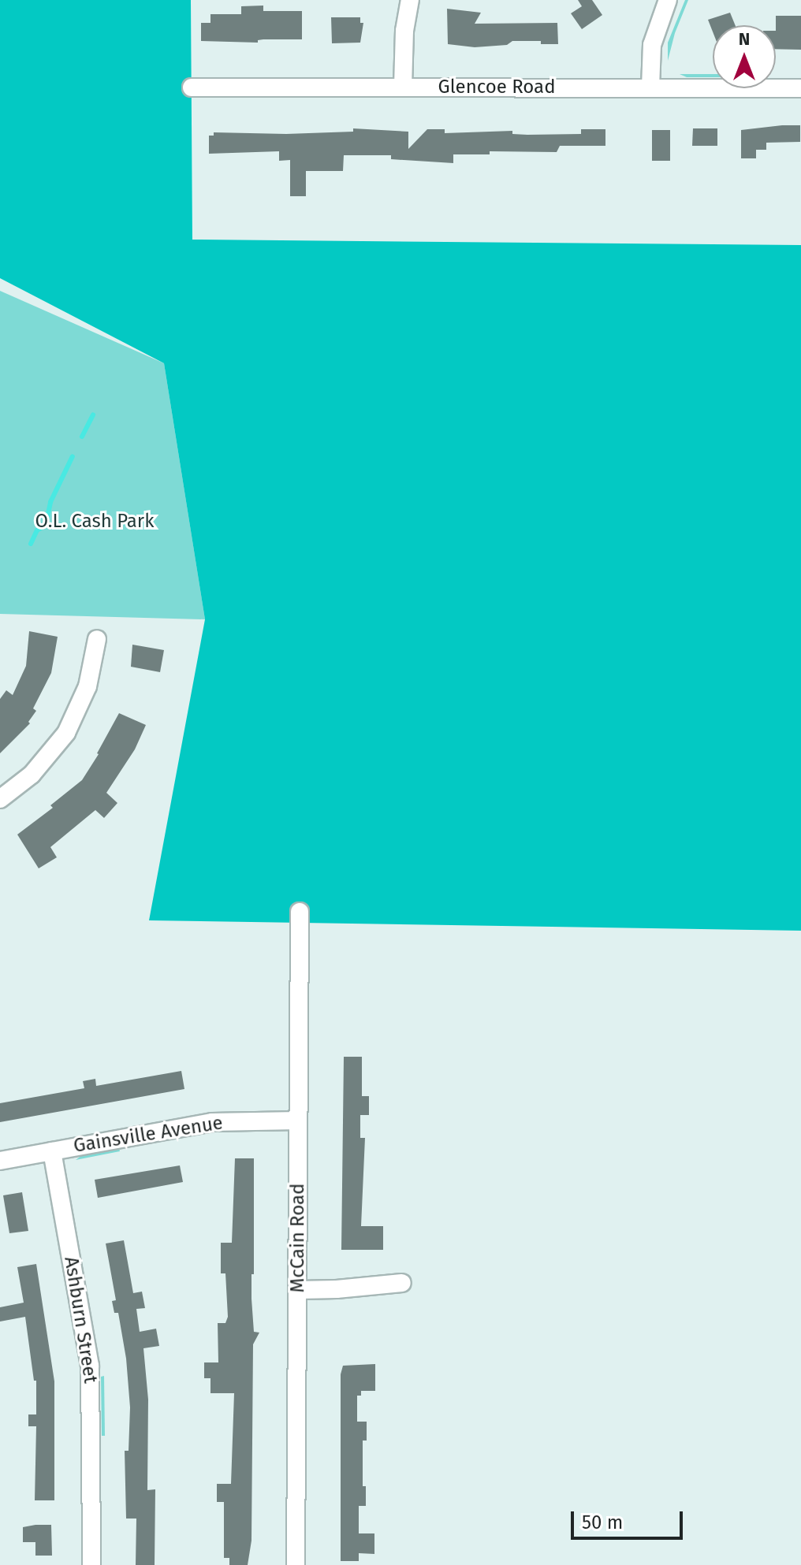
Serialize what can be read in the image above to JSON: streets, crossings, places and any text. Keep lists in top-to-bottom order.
{
  "streets": {
    "street": [
      "Glencoe Road",
      "Gainsville Avenue",
      "McCain Road",
      "Ashburn Street"
    ]
  },
  "crossings": [
    ["Gainsville Avenue", "McCain Road"],
    ["Gainsville Avenue", "Ashburn Street"]
  ],
  "parks": ["O.L. Cash Park"],
  "scale_bar": "50 m",
  "north": "top"
}
